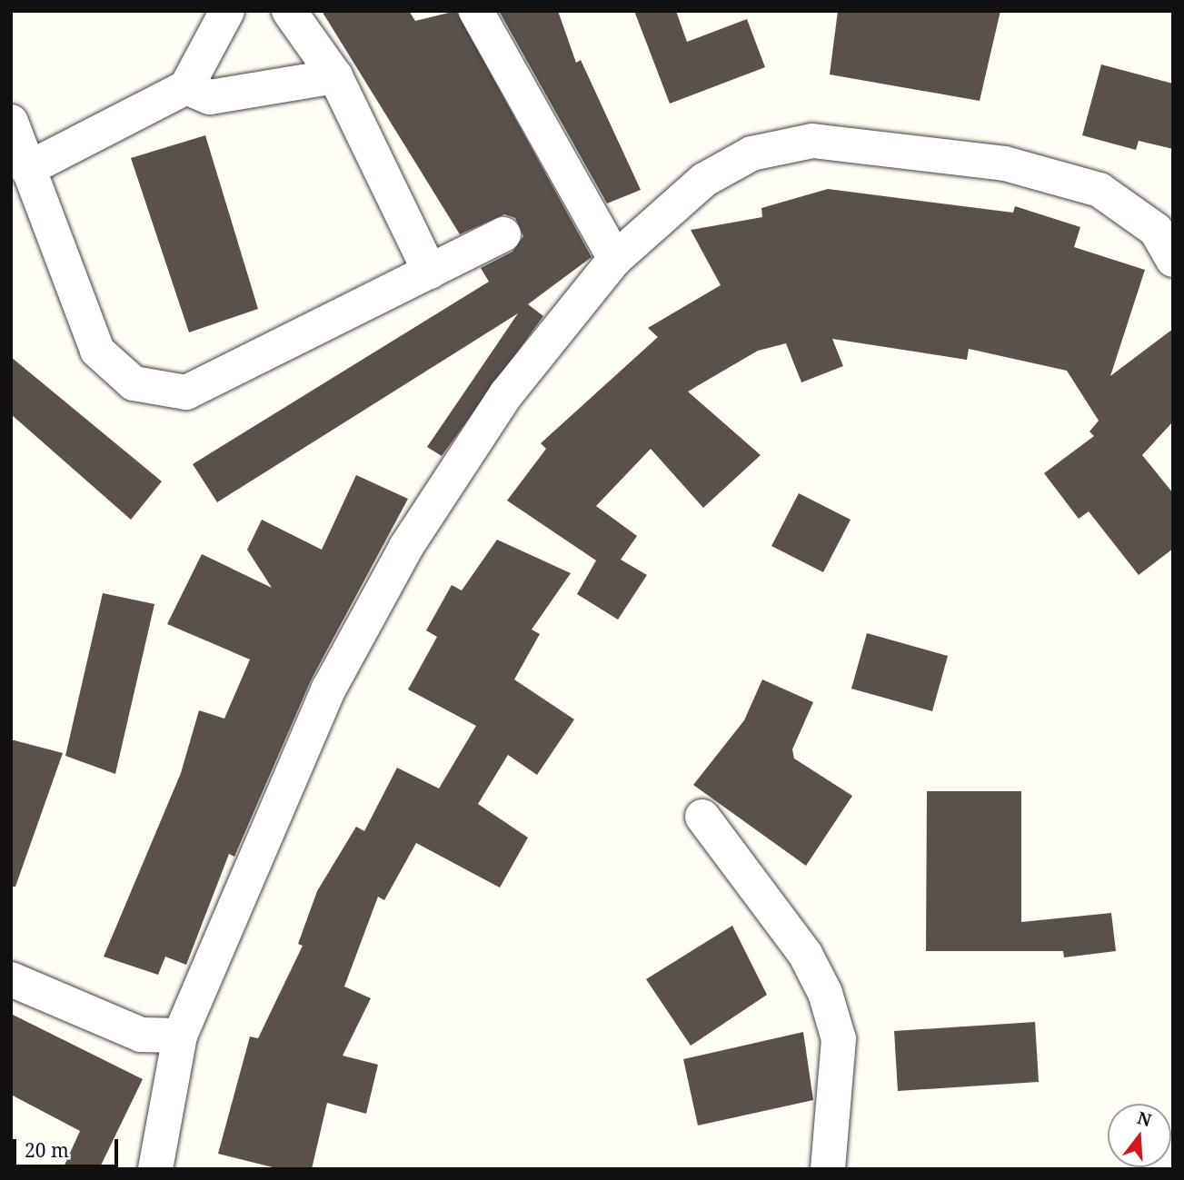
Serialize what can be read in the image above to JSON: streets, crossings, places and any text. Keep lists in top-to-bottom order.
{
  "scale_bar": "20 m",
  "north": "top"
}
